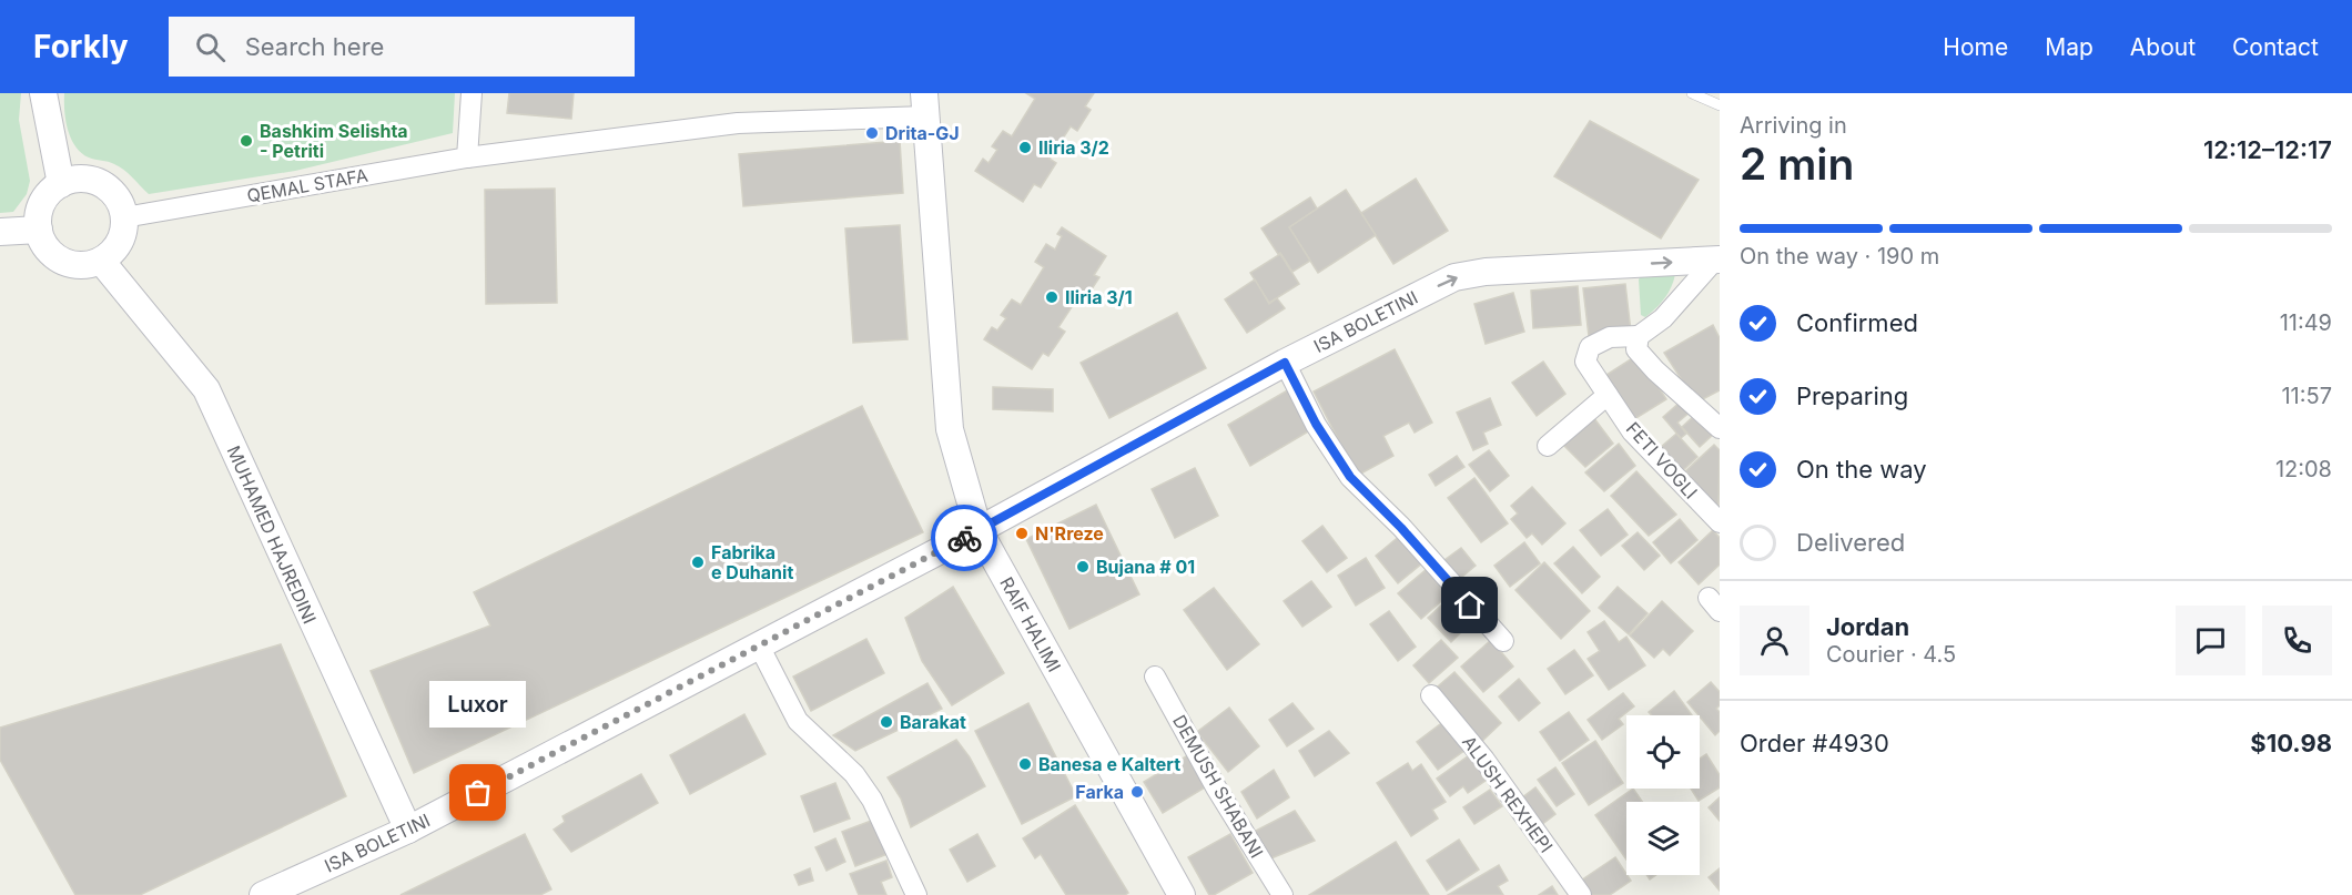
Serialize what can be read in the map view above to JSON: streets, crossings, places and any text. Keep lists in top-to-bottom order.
{
  "streets": {
    "street": [
      "QEMAL STAFA",
      "ISA BOLETINI",
      "FETI VOGLI",
      "MUHAMED HAJREDINI",
      "RAIF HALIMI",
      "DEMUSH SHABANI",
      "ALUSH REXHEPI"
    ]
  },
  "crossings": [
    ["QEMAL STAFA", "MUHAMED HAJREDINI"],
    ["QEMAL STAFA", "RAIF HALIMI"],
    ["ISA BOLETINI", "MUHAMED HAJREDINI"],
    ["ISA BOLETINI", "RAIF HALIMI"]
  ],
  "places": [
    "Drita-GJ",
    "Bashkim Selishta - Petriti",
    "Iliria 3/2",
    "Iliria 3/1",
    "N'Rreze",
    "Fabrika e Duhanit",
    "Bujana # 01",
    "Barakat",
    "Banesa e Kaltert",
    "Farka",
    "Luxor"
  ],
  "page": {
    "header": "Forkly",
    "search": "Search here",
    "nav": [
      "Home",
      "Map",
      "About",
      "Contact"
    ],
    "heading": ["2 min", "Arriving in", "12:12–12:17"],
    "panel": [
      "Jordan",
      "Courier · 4.5",
      "Order #4930",
      "$10.98"
    ],
    "bar": "On the way · 190 m",
    "list": [
      ["Confirmed", "11:49"],
      ["Preparing", "11:57"],
      ["On the way", "12:08"],
      "Delivered"
    ],
    "bubble": "Luxor"
  }
}
